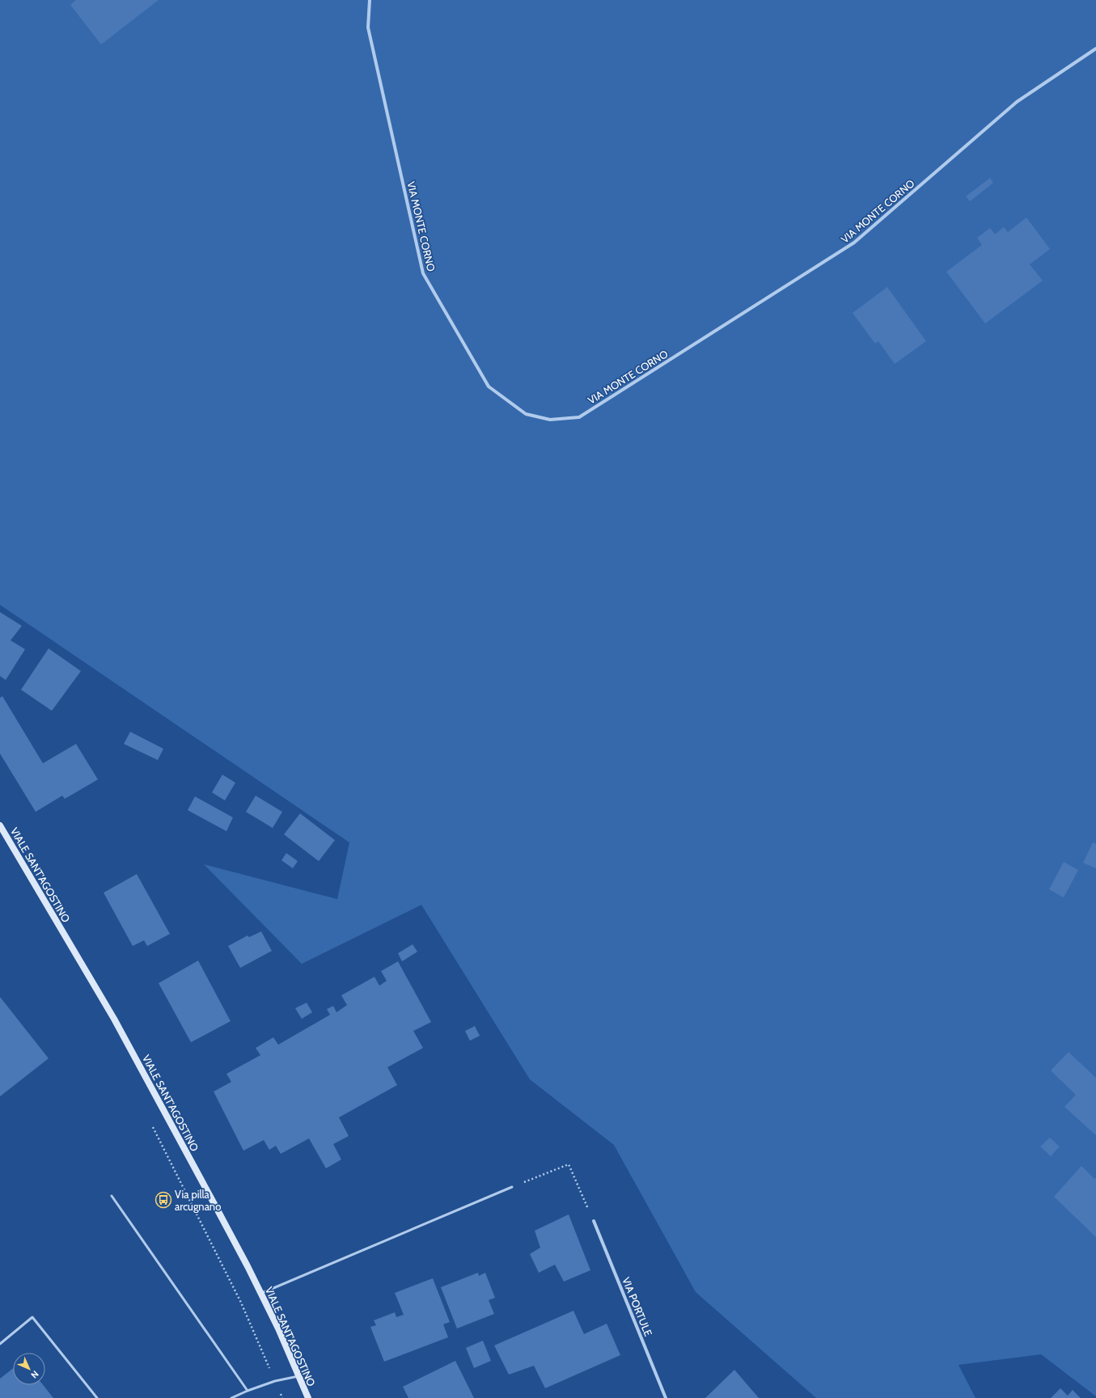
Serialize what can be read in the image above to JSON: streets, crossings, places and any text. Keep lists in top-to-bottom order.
{
  "streets": {
    "main road": ["VIALE SANT'AGOSTINO"],
    "street": ["VIA MONTE CORNO", "VIA PORTULE"]
  },
  "places": {
    "bus stop": ["Via pilla arcugnano"]
  },
  "north": "bottom right"
}
